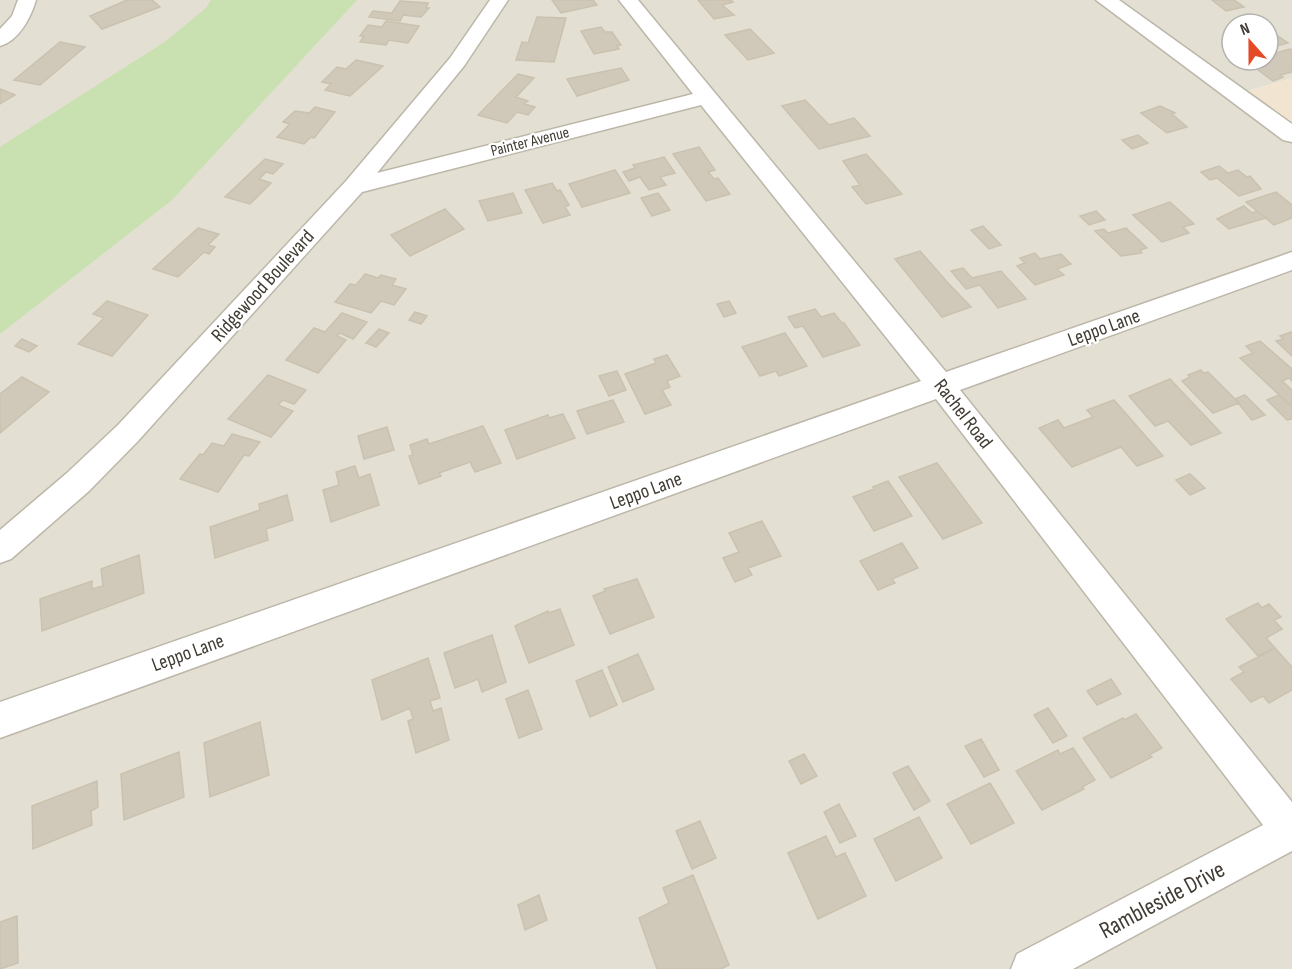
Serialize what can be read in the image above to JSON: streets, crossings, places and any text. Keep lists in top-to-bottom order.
{
  "streets": {
    "street": [
      "Painter Avenue",
      "Ridgewood Boulevard",
      "Leppo Lane",
      "Rachel Road",
      "Rambleside Drive"
    ]
  },
  "crossings": [
    ["Painter Avenue", "Ridgewood Boulevard"],
    ["Painter Avenue", "Rachel Road"],
    ["Leppo Lane", "Rachel Road"],
    ["Rachel Road", "Rambleside Drive"]
  ],
  "north": "top"
}
